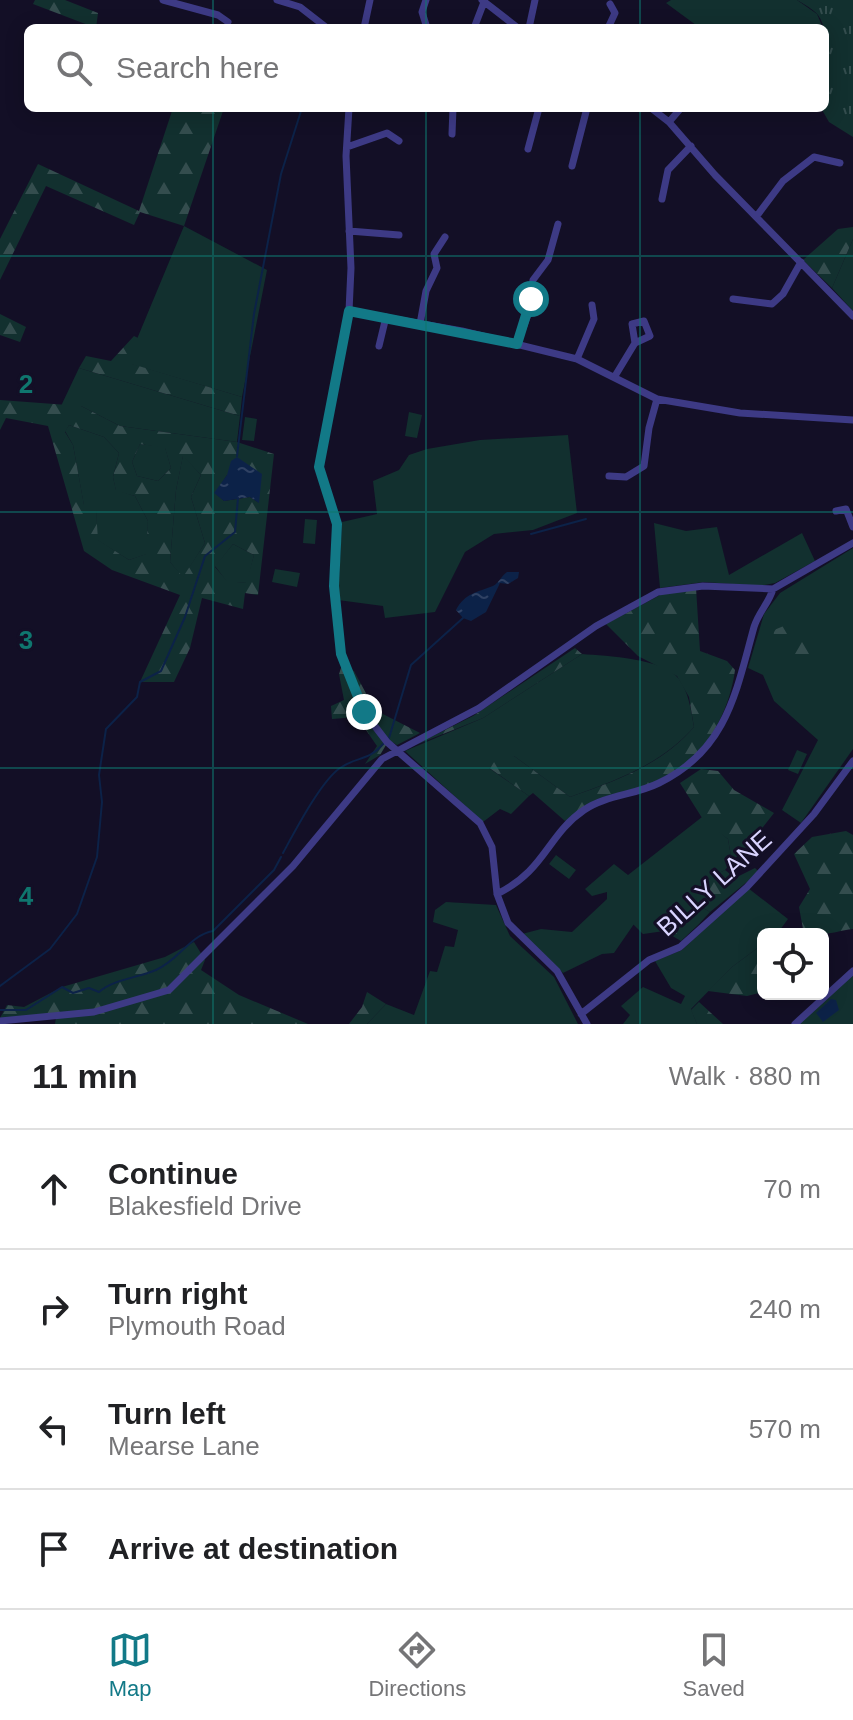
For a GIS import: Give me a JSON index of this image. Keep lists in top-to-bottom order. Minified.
{"streets":{"street":["BILLY LANE"]},"page":{"search":"Search here","heading":["11 min","Walk · 880 m"],"list":[["Continue","Blakesfield Drive","70 m"],["Turn right","Plymouth Road","240 m"],["Turn left","Mearse Lane","570 m"],"Arrive at destination"],"nav":["Map","Directions","Saved"]},"grid":{"rows":["2","3","4"]}}
